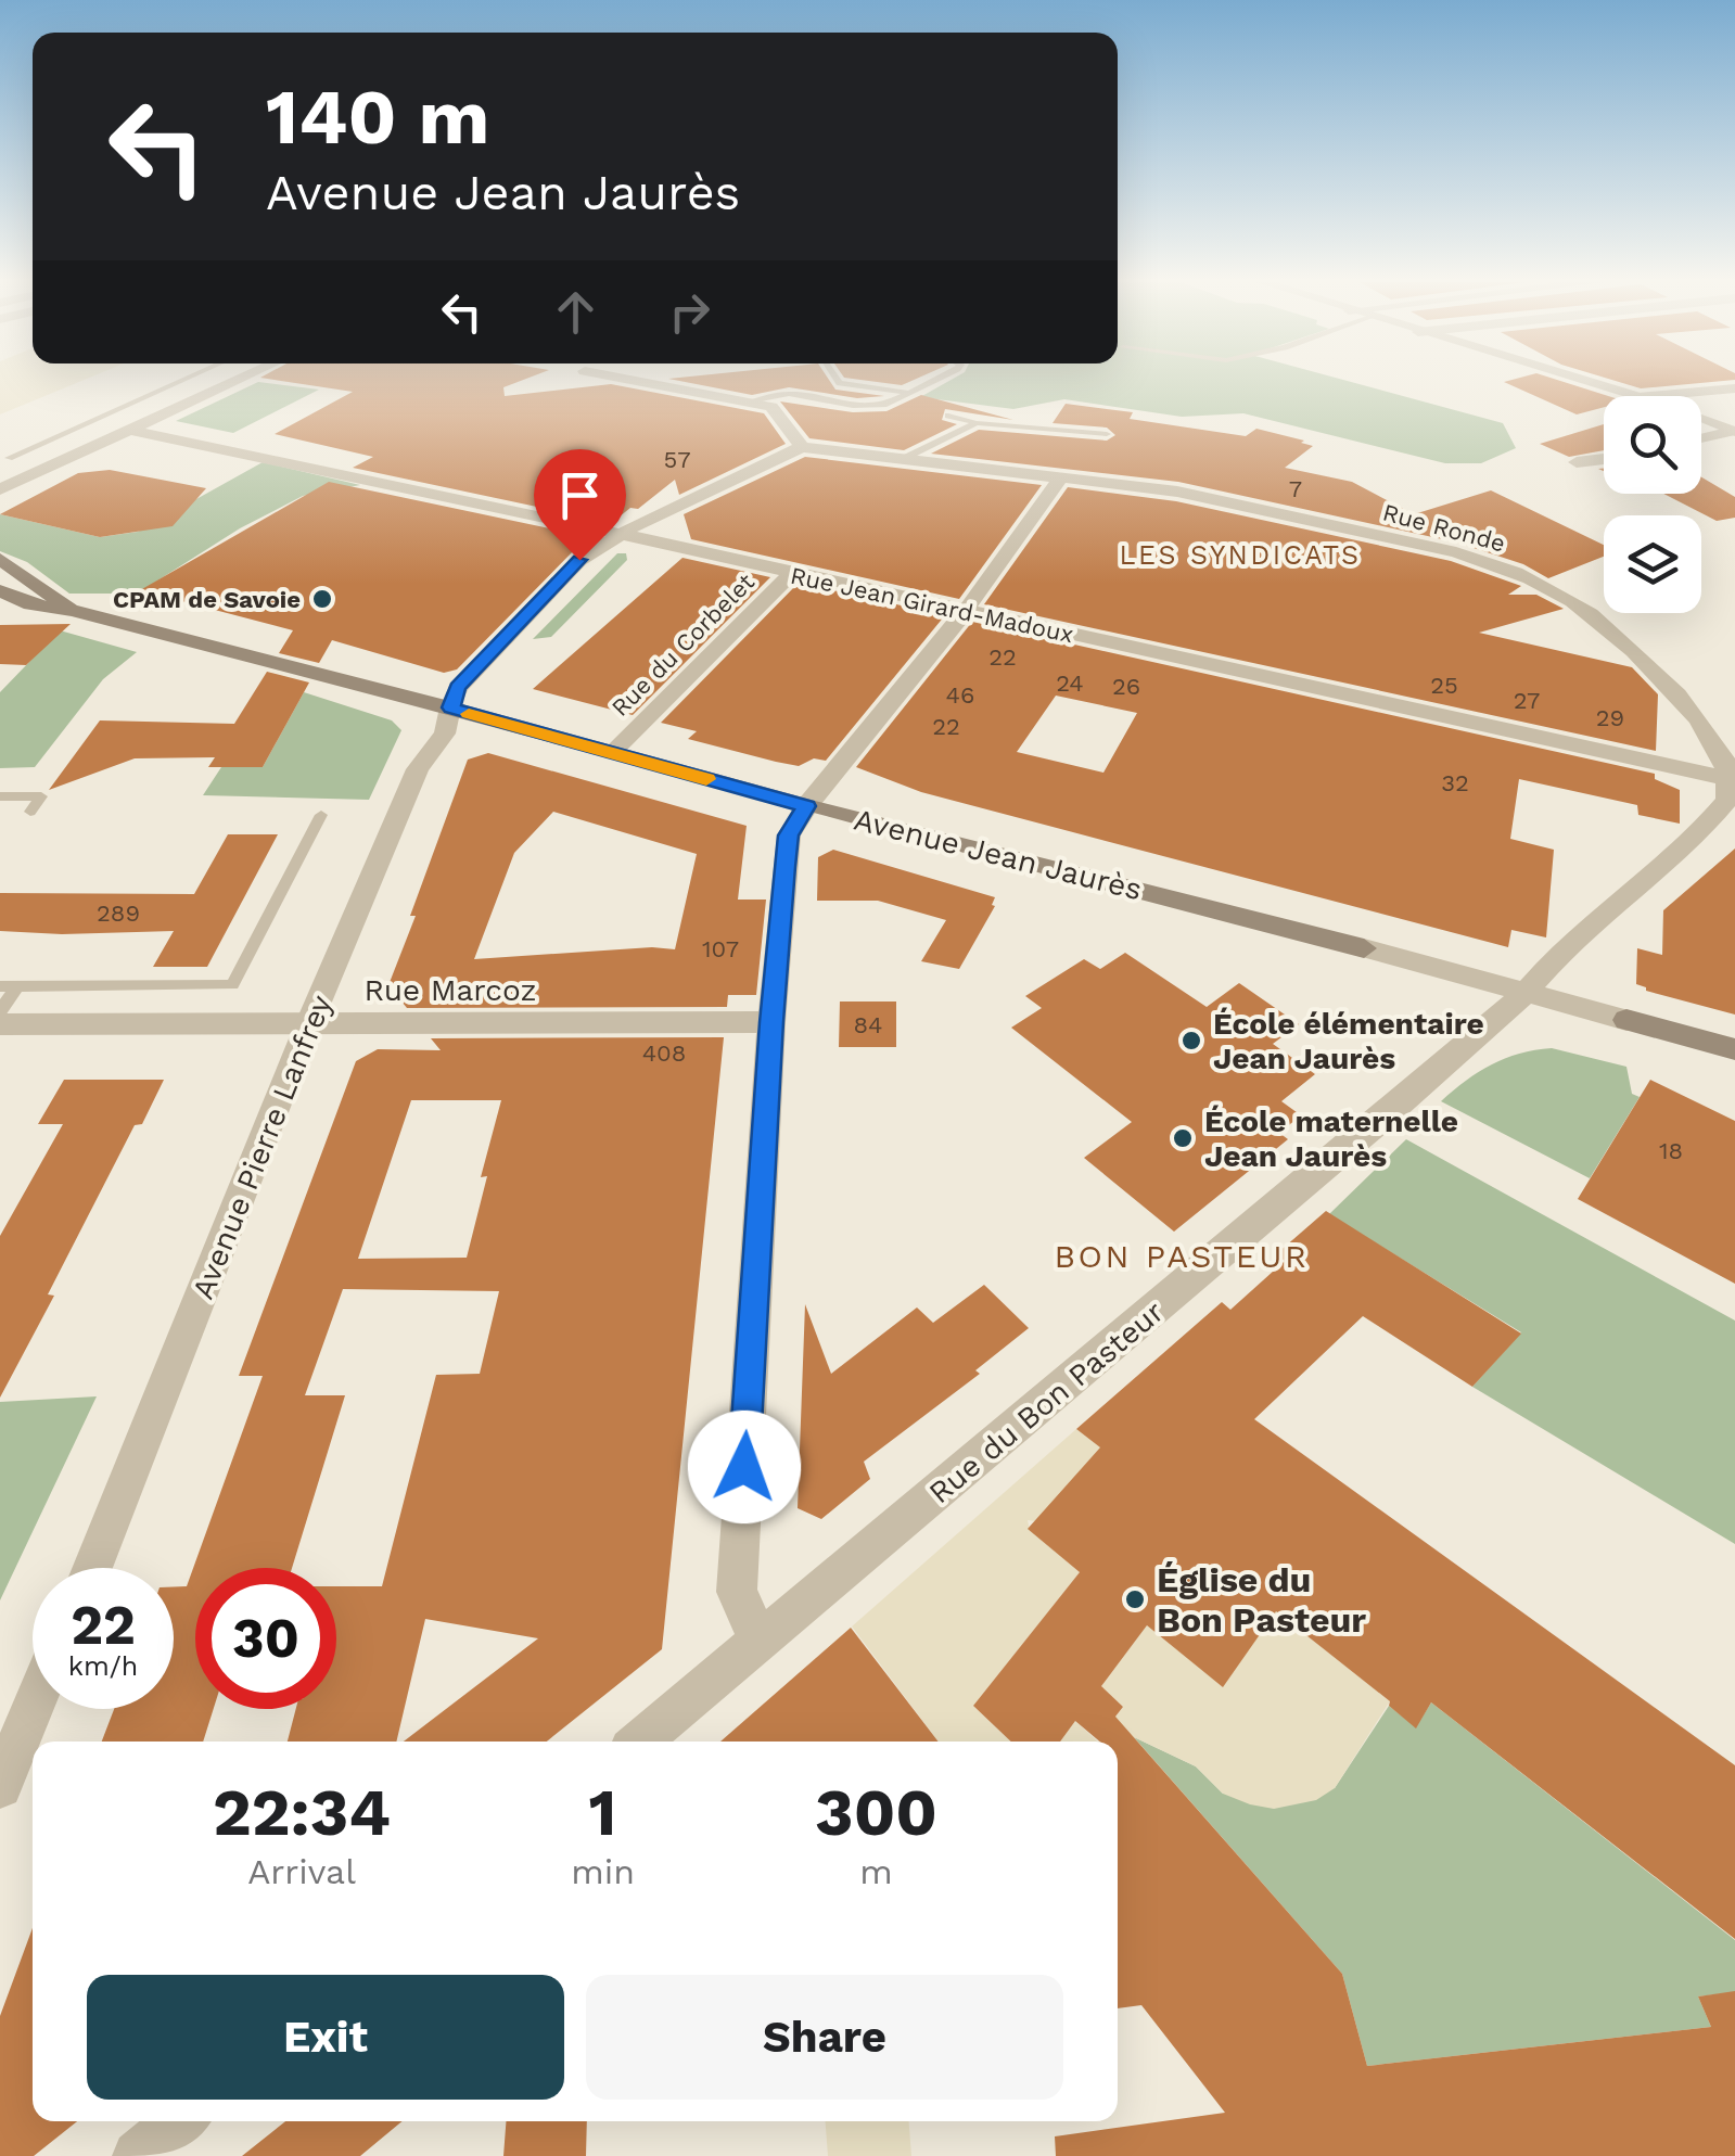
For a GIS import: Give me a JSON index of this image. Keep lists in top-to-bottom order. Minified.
{"streets":{"main road":["Avenue Jean Jaurès"],"street":["Rue Ronde","Rue Jean Girard-Madoux","Rue du Corbelet","Rue Marcoz","Avenue Pierre Lanfrey","Rue du Bon Pasteur"]},"crossings":[["Rue Ronde","Rue Jean Girard-Madoux"],["Rue Ronde","Avenue Pierre Lanfrey"],["Rue Ronde","Rue du Bon Pasteur"],["Rue Jean Girard-Madoux","Rue du Corbelet"],["Rue Jean Girard-Madoux","Avenue Pierre Lanfrey"],["Rue Jean Girard-Madoux","Rue du Bon Pasteur"],["Rue du Corbelet","Avenue Jean Jaurès"],["Avenue Jean Jaurès","Avenue Pierre Lanfrey"],["Avenue Jean Jaurès","Rue du Bon Pasteur"],["Rue Marcoz","Avenue Pierre Lanfrey"]],"districts":["LES SYNDICATS","BON PASTEUR"],"places":["CPAM de Savoie","École élémentaire Jean Jaurès","École maternelle Jean Jaurès","Église du Bon Pasteur"],"house_numbers":["57","7","22","24","25","26","46","27","29","22","32","289","107","84","408","18"],"page":{"turn":["140 m","Avenue Jean Jaurès"],"speed":"22 km/h","limit":"30","eta":["22:34","Arrival","1","min","300","m"],"buttons":["Exit","Share"]}}
